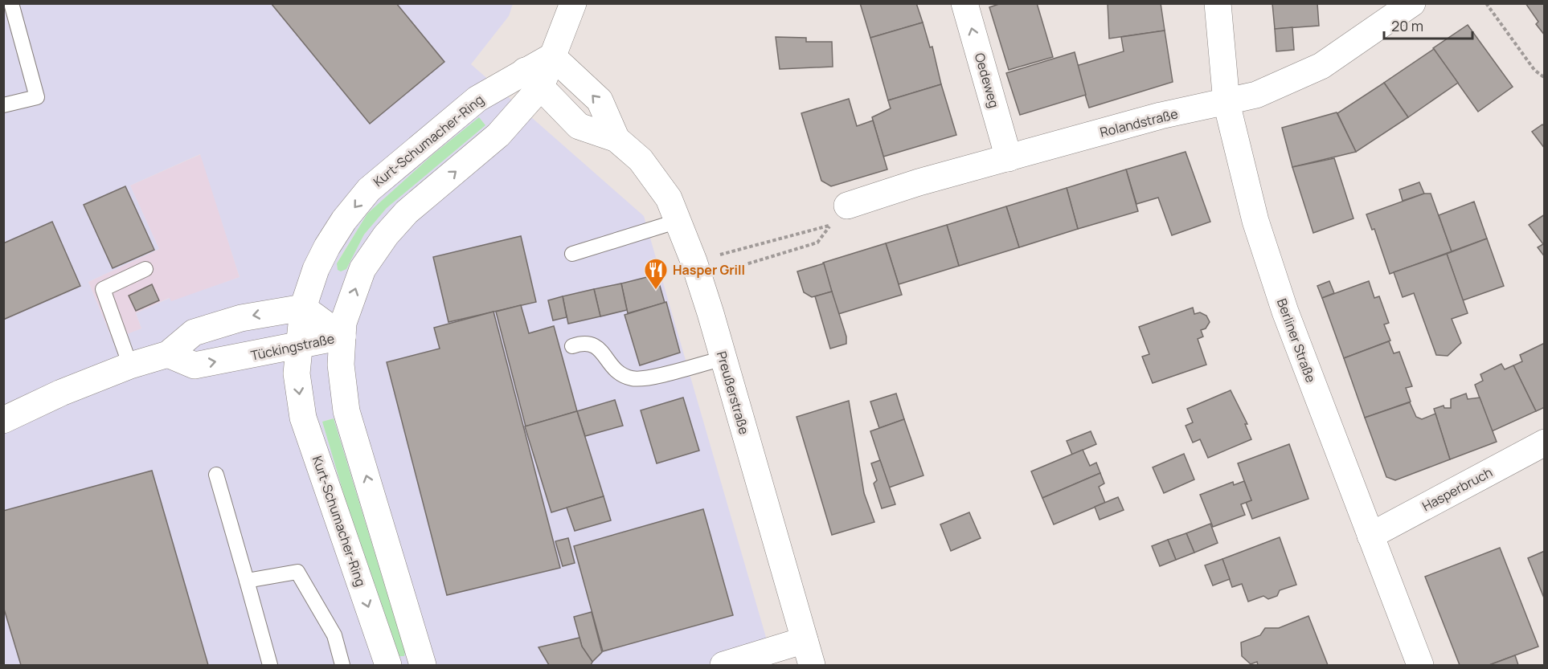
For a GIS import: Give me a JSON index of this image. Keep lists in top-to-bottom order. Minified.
{"streets":{"street":["Oedeweg","Rolandstraße","Kurt-Schumacher-Ring","Berliner Straße","Tückingstraße","Preußerstraße","Hasperbruch"]},"crossings":[["Oedeweg","Rolandstraße"],["Rolandstraße","Berliner Straße"],["Kurt-Schumacher-Ring","Tückingstraße"],["Kurt-Schumacher-Ring","Preußerstraße"],["Berliner Straße","Hasperbruch"]],"one_way":["Oedeweg"],"places":{"restaurant":["Hasper Grill"]},"scale_bar":"20 m"}
